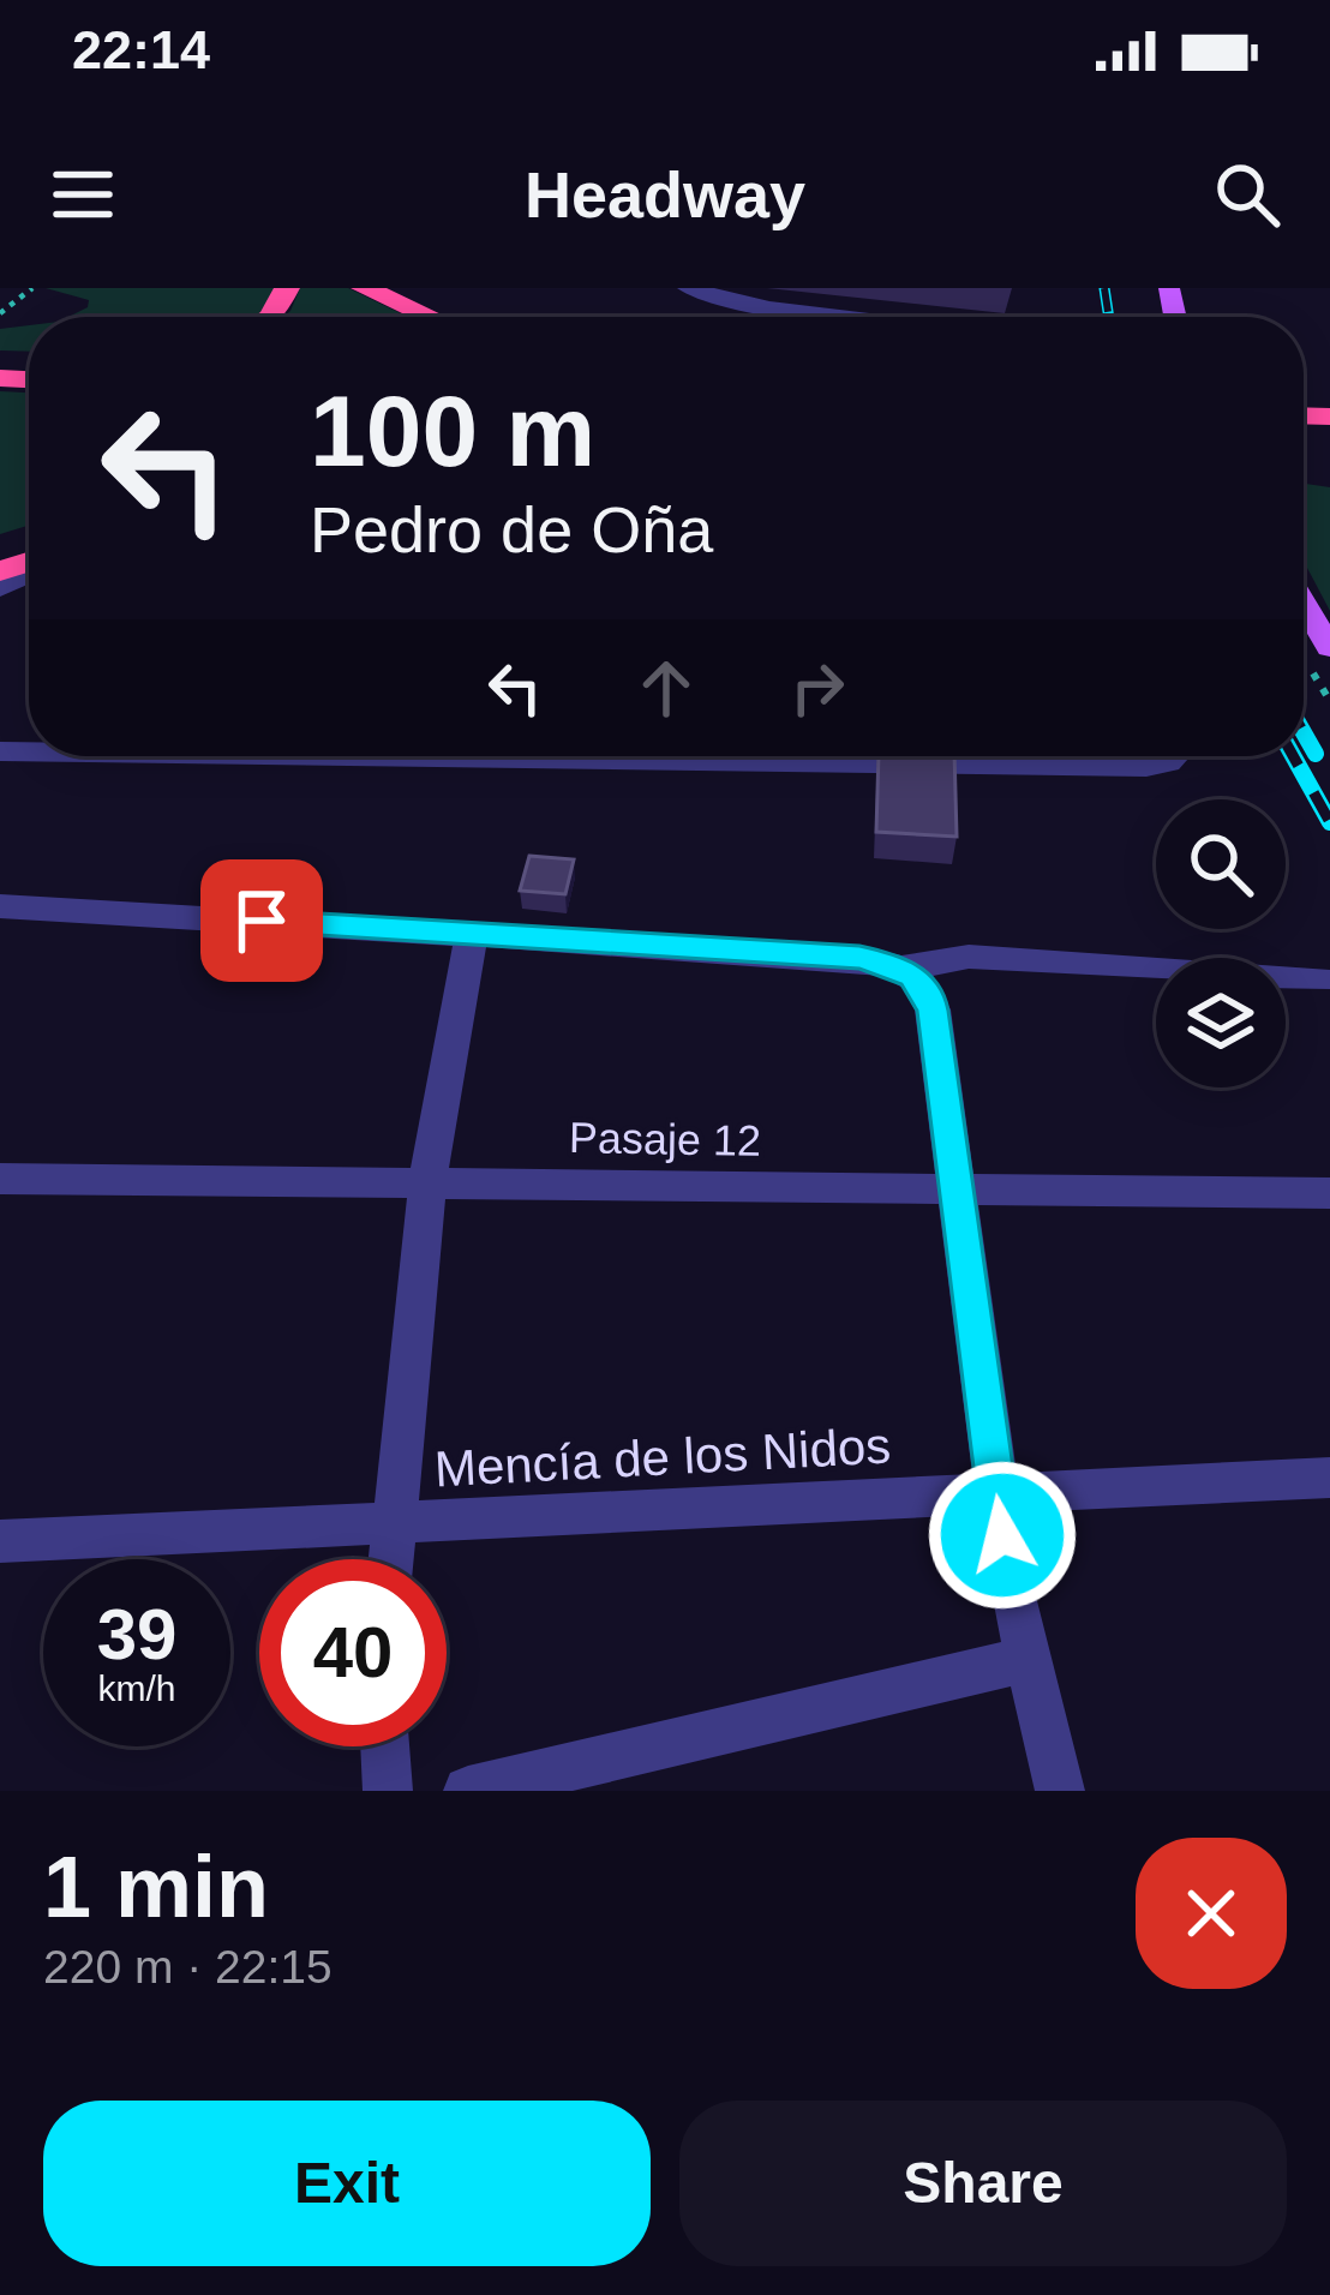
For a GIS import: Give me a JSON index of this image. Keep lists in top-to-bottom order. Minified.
{"streets":{"street":["Pasaje 12","Mencía de los Nidos"]},"page":{"status":"22:14","header":"Headway","turn":["100 m","Pedro de Oña"],"speed":"39 km/h","limit":"40","heading":["1 min","220 m · 22:15"],"buttons":["Exit","Share"]}}
